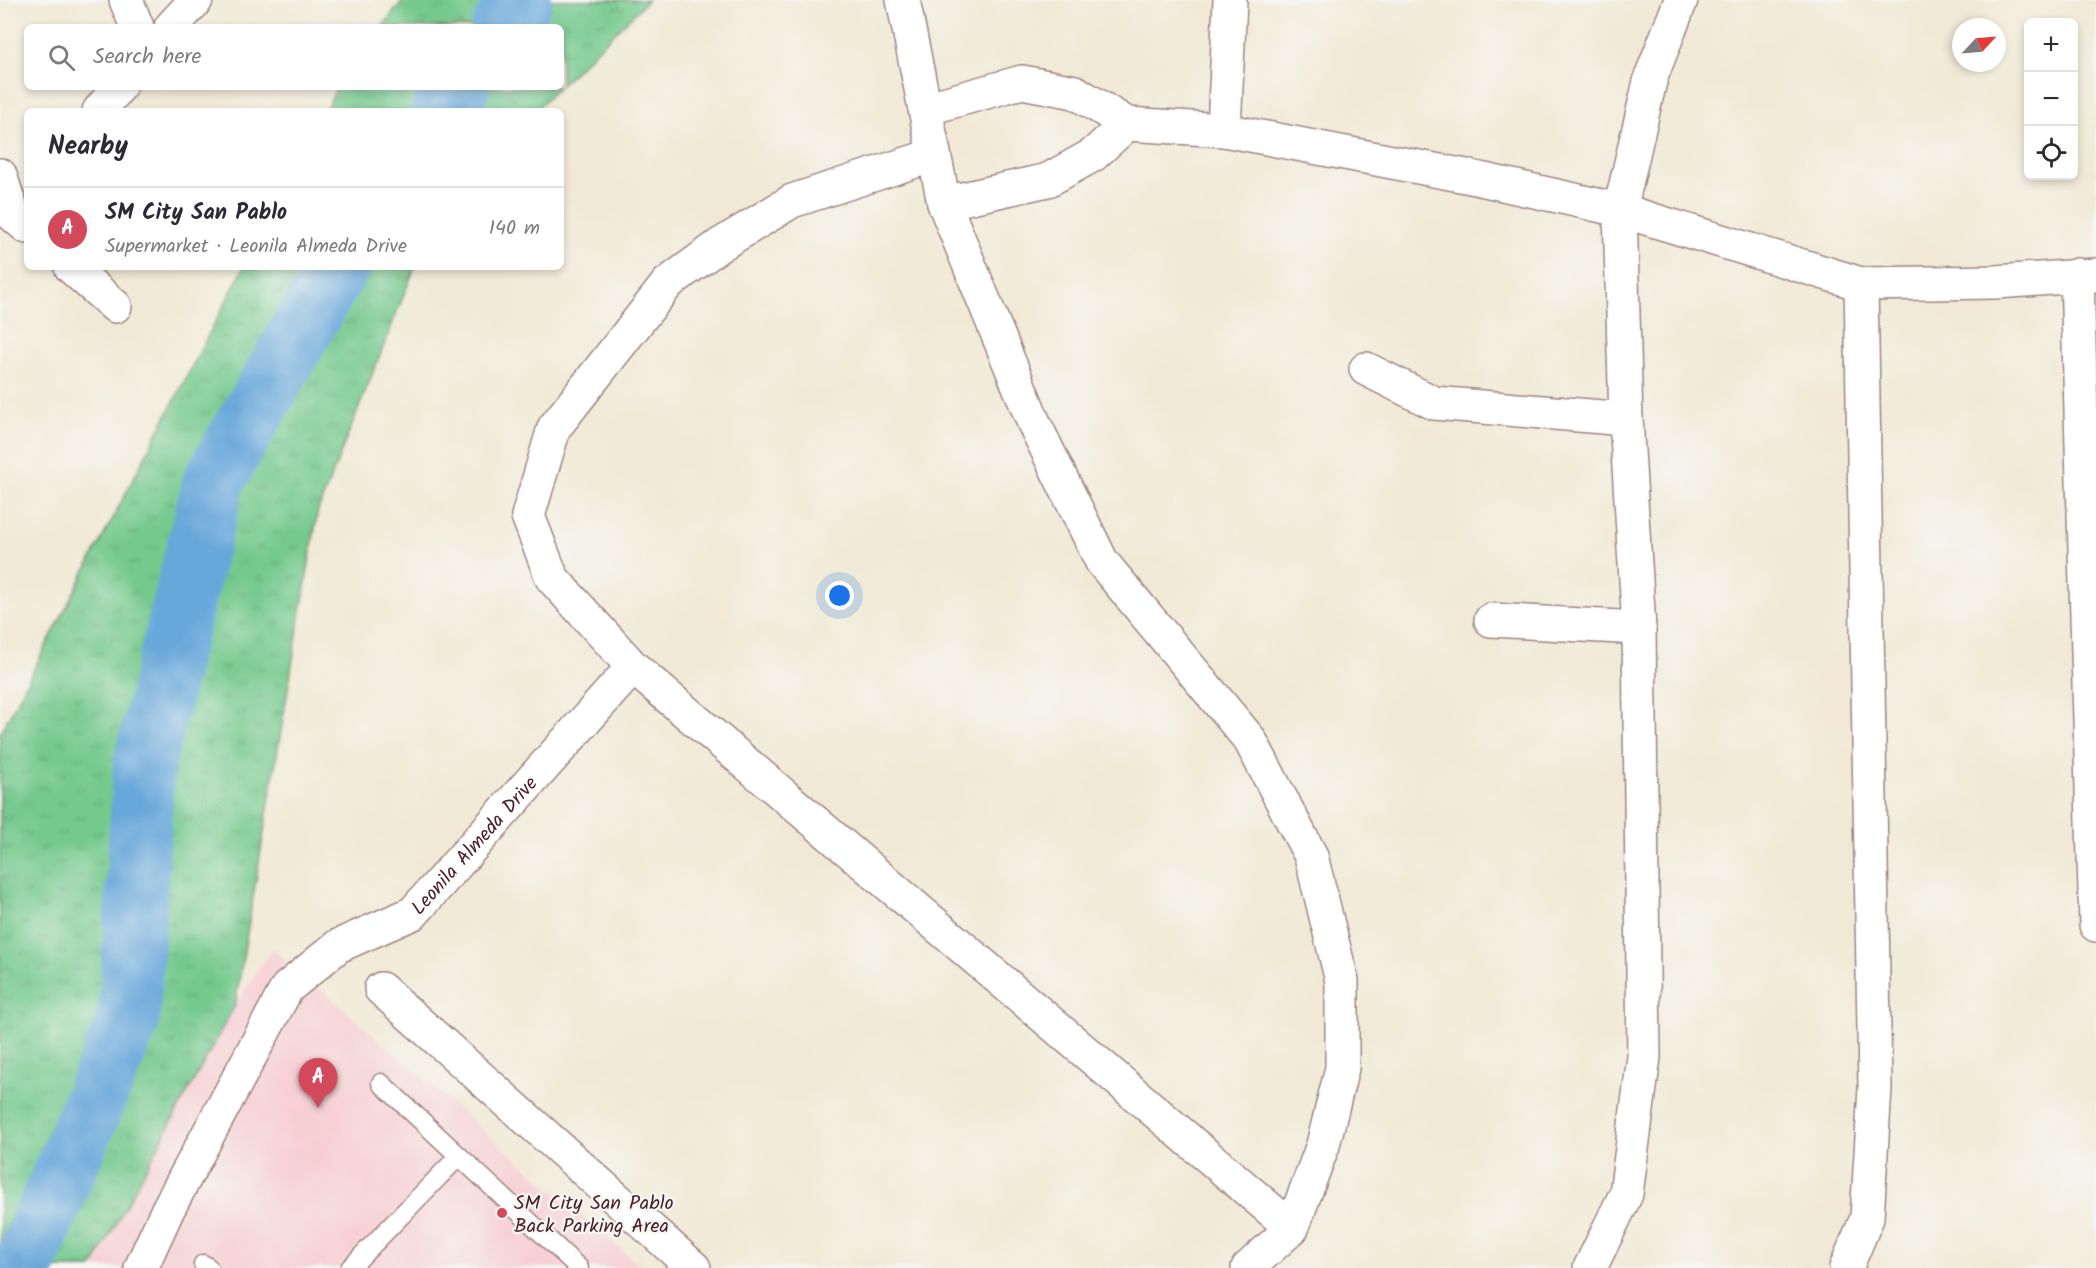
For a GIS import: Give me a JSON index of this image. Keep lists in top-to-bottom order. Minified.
{"streets":{"street":["Leonila Almeda Drive"]},"places":["SM City San Pablo Back Parking Area"],"north":"top right","page":{"map_buttons":["+","−"],"search":"Search here","heading":"Nearby","list":[{"mark":"A","name":"SM City San Pablo","note":"Supermarket · Leonila Almeda Drive","value":"140 m"}],"pins":"A"}}
